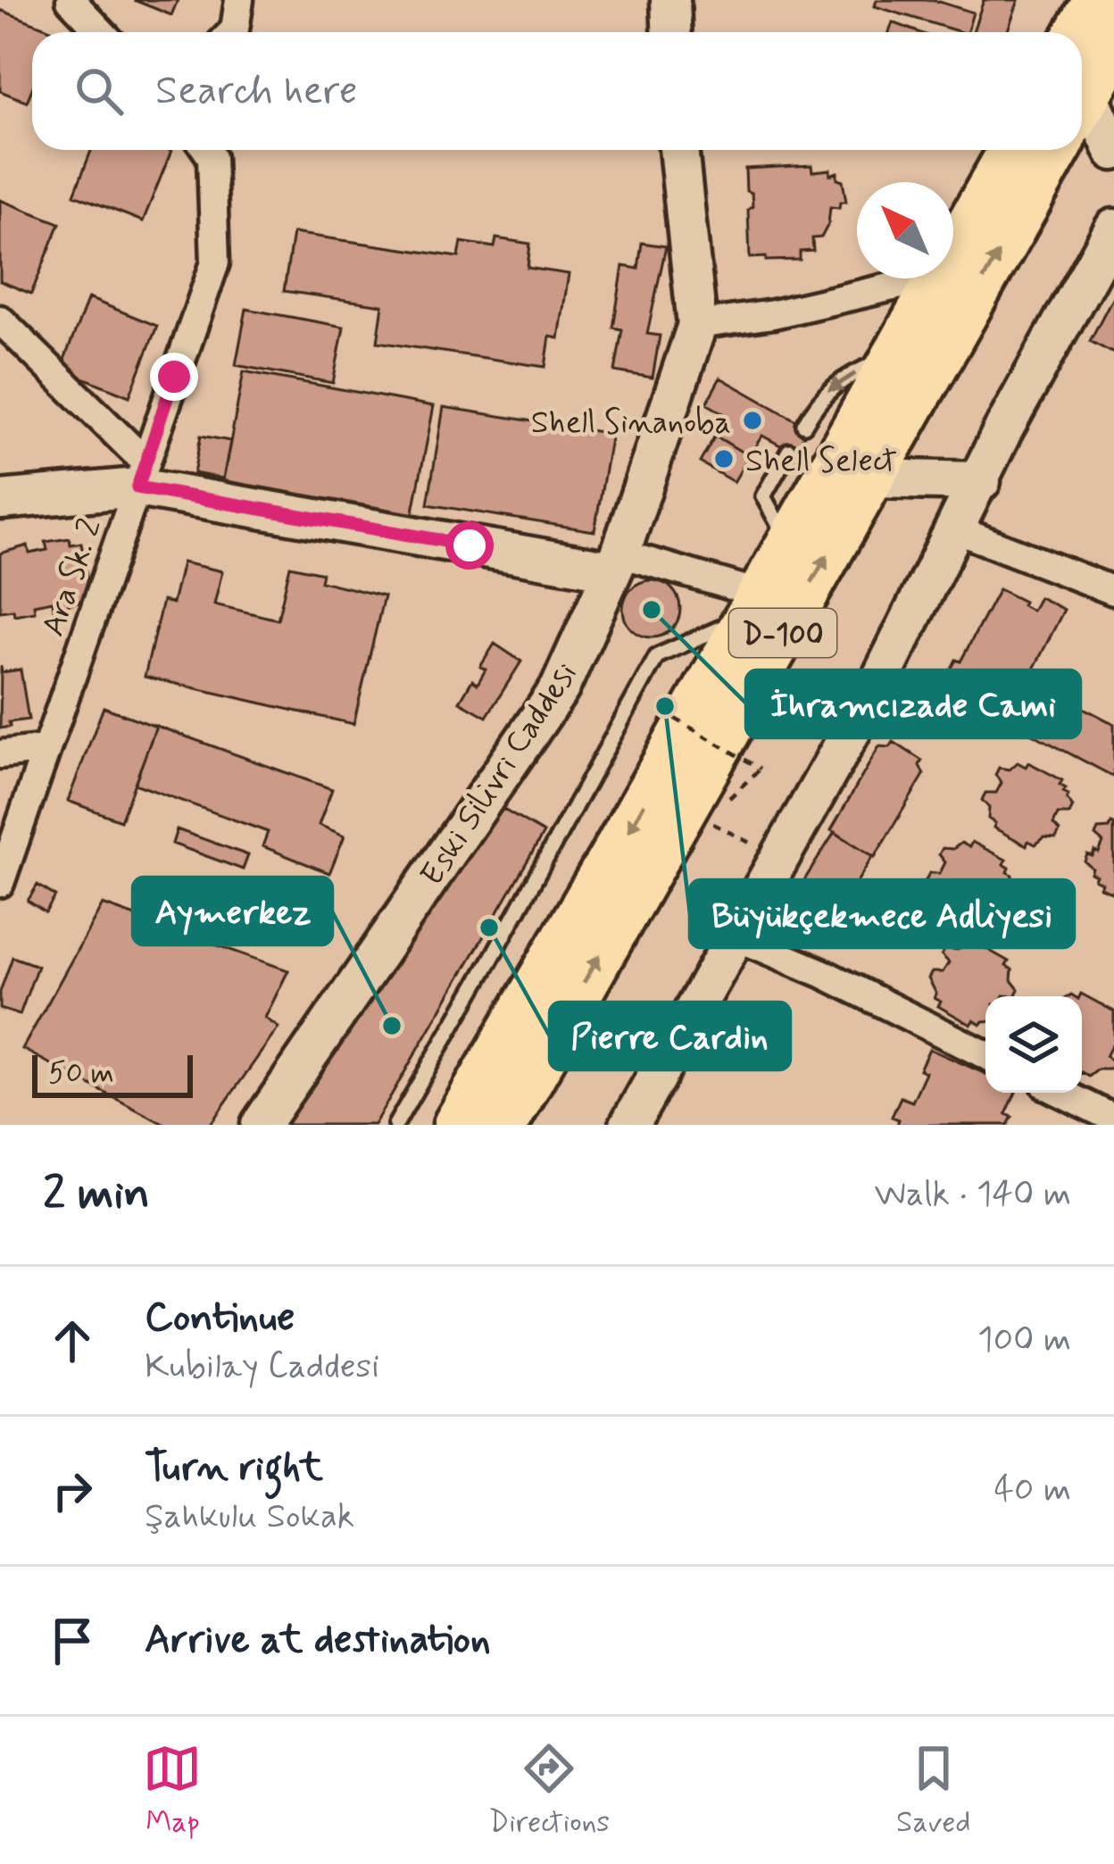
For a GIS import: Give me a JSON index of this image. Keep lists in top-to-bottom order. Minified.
{"streets":{"highway":["D-100"],"main road":["Eski Silivri Caddesi"],"street":["Ara Sk. 2"]},"places":["Shell Sinanoba","Shell Select","İhramcızade Cami","Büyükçekmece Adliyesi","Pierre Cardin","Aymerkez"],"scale_bar":"50 m","north":"top left","page":{"search":"Search here","scale":"50 m","heading":["2 min","Walk · 140 m"],"list":[["Continue","Kubilay Caddesi","100 m"],["Turn right","Şahkulu Sokak","40 m"],"Arrive at destination"],"nav":["Map","Directions","Saved"]}}
